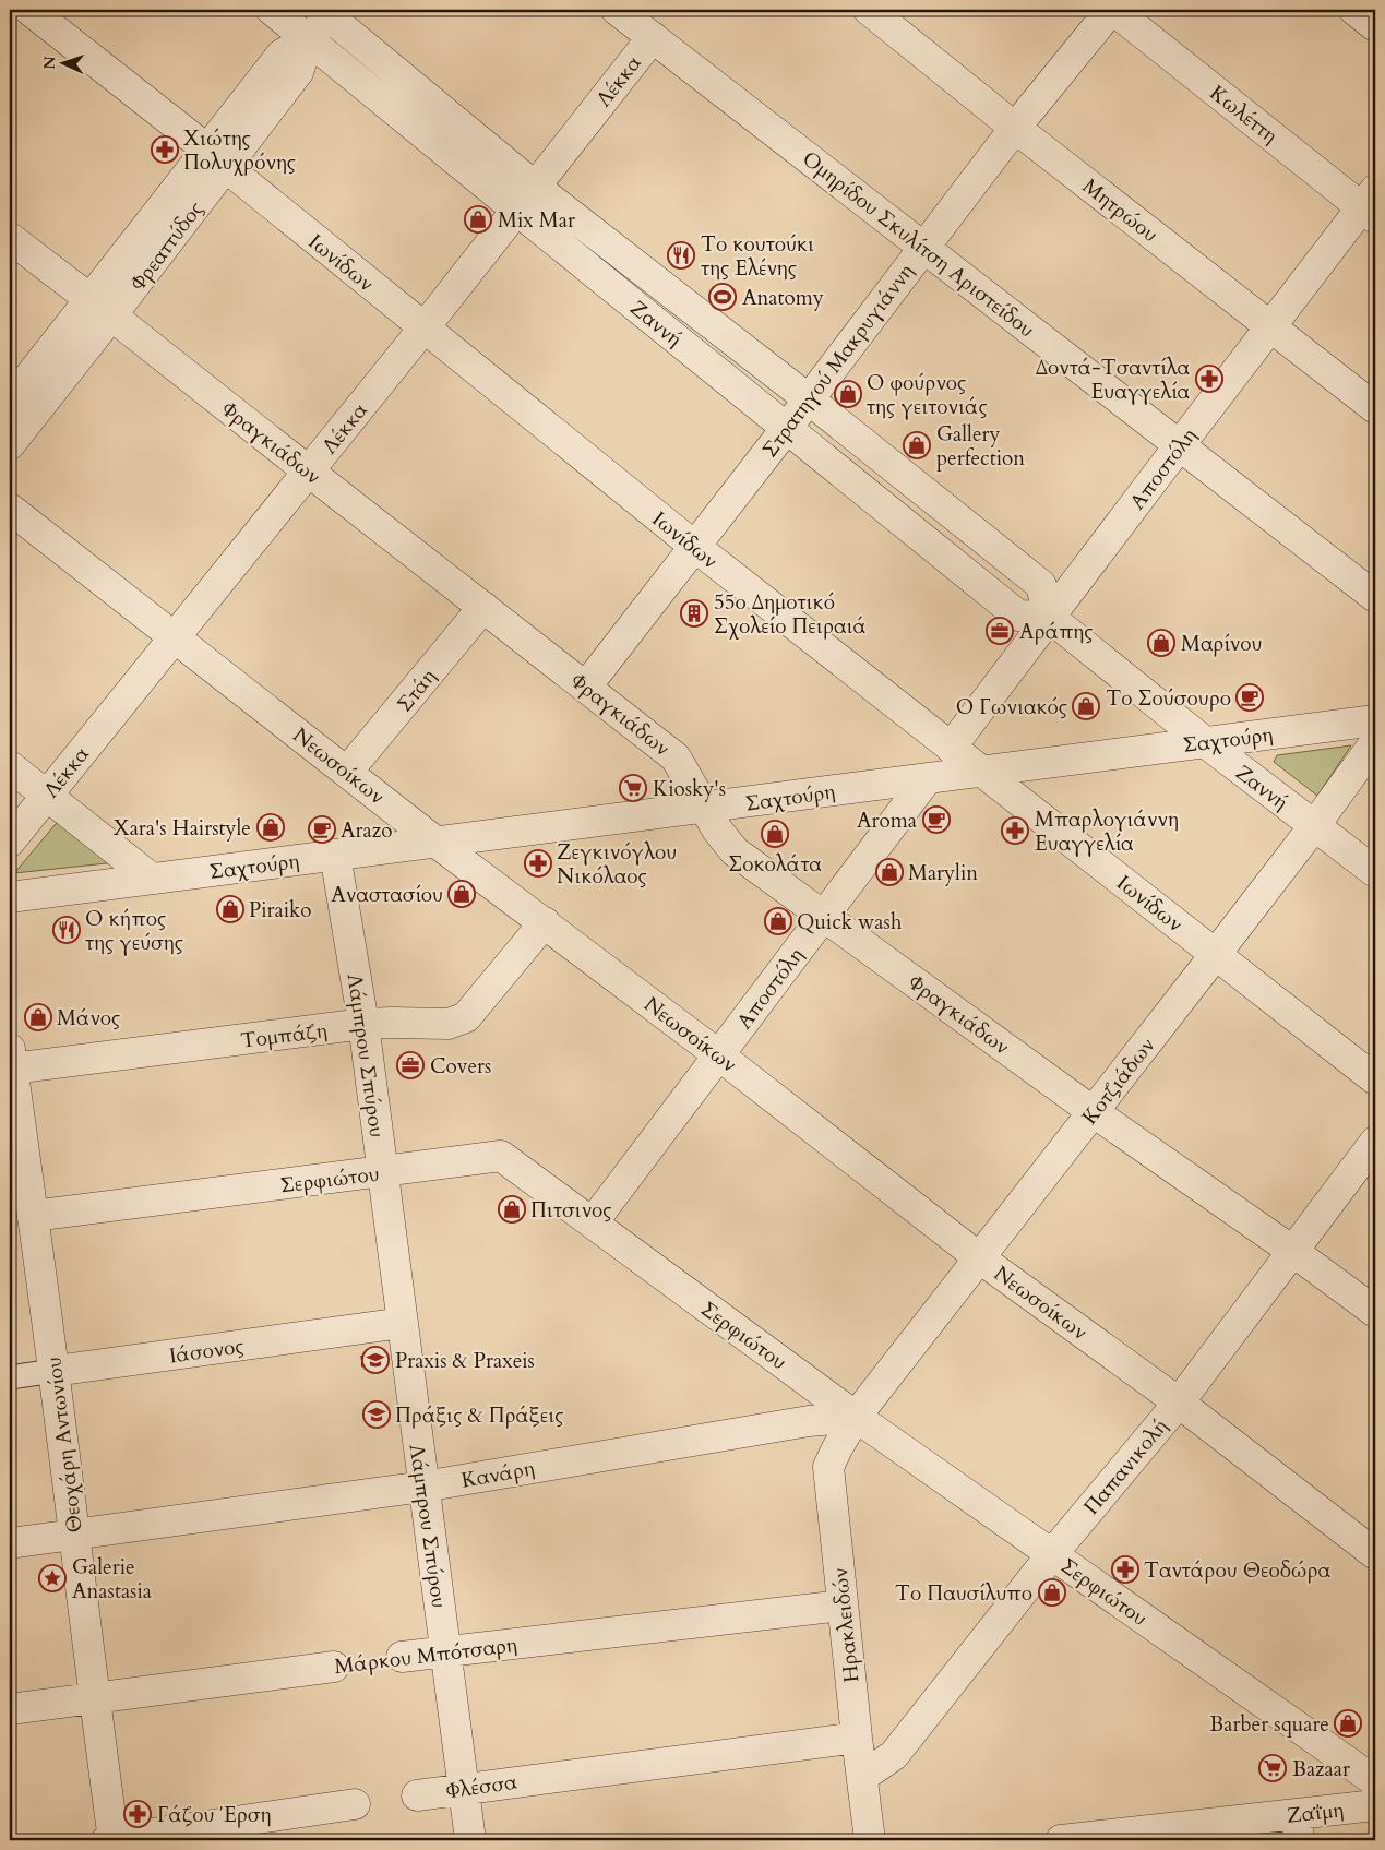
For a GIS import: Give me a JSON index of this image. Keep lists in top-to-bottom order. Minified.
{"streets":{"street":["Λέκκα","Κωλέττη","Μητρώου","Ομηρίδου Σκυλίτση Αριστείδου","Φρεαττύδος","Ιωνίδων","Ζαννή","Στρατηγού Μακρυγιάννη","Φραγκιάδων","Αποστόλη","Στάη","Σαχτούρη","Νεωσοίκων","Τομπάζη","Λάμπρου Σπύρου","Κοτζιάδων","Σερφιώτου","Ιάσονος","Θεοχάρη Αντωνίου","Παπανικολή","Κανάρη","Ηρακλειδών","Μάρκου Μπότσαρη","Φλέσσα","Ζαΐμη"]},"crossings":[["Λέκκα","Ομηρίδου Σκυλίτση Αριστείδου"],["Λέκκα","Ιωνίδων"],["Λέκκα","Ζαννή"],["Λέκκα","Φραγκιάδων"],["Λέκκα","Νεωσοίκων"],["Κωλέττη","Στρατηγού Μακρυγιάννη"],["Κωλέττη","Αποστόλη"],["Μητρώου","Στρατηγού Μακρυγιάννη"],["Μητρώου","Αποστόλη"],["Ομηρίδου Σκυλίτση Αριστείδου","Στρατηγού Μακρυγιάννη"],["Ομηρίδου Σκυλίτση Αριστείδου","Αποστόλη"],["Φρεαττύδος","Ιωνίδων"],["Φρεαττύδος","Ζαννή"],["Φρεαττύδος","Φραγκιάδων"],["Ιωνίδων","Στρατηγού Μακρυγιάννη"],["Ιωνίδων","Αποστόλη"],["Ιωνίδων","Σαχτούρη"],["Ιωνίδων","Κοτζιάδων"],["Ζαννή","Στρατηγού Μακρυγιάννη"],["Ζαννή","Αποστόλη"],["Ζαννή","Σαχτούρη"],["Ζαννή","Κοτζιάδων"],["Στρατηγού Μακρυγιάννη","Φραγκιάδων"],["Φραγκιάδων","Αποστόλη"],["Φραγκιάδων","Στάη"],["Φραγκιάδων","Σαχτούρη"],["Φραγκιάδων","Κοτζιάδων"],["Φραγκιάδων","Παπανικολή"],["Αποστόλη","Σαχτούρη"],["Αποστόλη","Νεωσοίκων"],["Αποστόλη","Σερφιώτου"],["Στάη","Νεωσοίκων"],["Σαχτούρη","Νεωσοίκων"],["Σαχτούρη","Λάμπρου Σπύρου"],["Νεωσοίκων","Τομπάζη"],["Νεωσοίκων","Κοτζιάδων"],["Νεωσοίκων","Παπανικολή"],["Τομπάζη","Λάμπρου Σπύρου"],["Τομπάζη","Θεοχάρη Αντωνίου"],["Λάμπρου Σπύρου","Σερφιώτου"],["Λάμπρου Σπύρου","Ιάσονος"],["Λάμπρου Σπύρου","Κανάρη"],["Λάμπρου Σπύρου","Μάρκου Μπότσαρη"],["Λάμπρου Σπύρου","Φλέσσα"],["Κοτζιάδων","Σερφιώτου"],["Κοτζιάδων","Κανάρη"],["Κοτζιάδων","Ηρακλειδών"],["Σερφιώτου","Θεοχάρη Αντωνίου"],["Σερφιώτου","Παπανικολή"],["Σερφιώτου","Κανάρη"],["Σερφιώτου","Ηρακλειδών"],["Ιάσονος","Θεοχάρη Αντωνίου"],["Θεοχάρη Αντωνίου","Κανάρη"],["Θεοχάρη Αντωνίου","Μάρκου Μπότσαρη"],["Παπανικολή","Ηρακλειδών"],["Κανάρη","Ηρακλειδών"],["Ηρακλειδών","Μάρκου Μπότσαρη"],["Ηρακλειδών","Φλέσσα"]],"places":{"pharmacy":["Χιώτης Πολυχρόνης","Δοντά-Τσαντίλα Ευαγγελία","Μπαρλογιάννη Ευαγγελία","Ζεγκινόγλου Νικόλαος","Ταντάρου Θεοδώρα","Γάζου Έρση"],"shop":["Mix Mar","Ο φούρνος της γειτονιάς","Gallery perfection","Μαρίνου","Ο Γωνιακός","Xara's Hairstyle","Σοκολάτα","Marylin","Αναστασίου","Piraiko","Quick wash","Μάνος","Πιτσινος","Το Παυσίλυπο","Barber square"],"restaurant":["Το κουτούκι της Ελένης","Ο κήπος της γεύσης"],"sports":["Anatomy"],"building":["55ο Δημοτικό Σχολείο Πειραιά"],"office":["Αράπης","Covers"],"cafe":["Το Σούσουρο","Aroma","Arazo"],"supermarket":["Kiosky's","Bazaar"],"school or university":["Praxis & Praxeis","Πράξις & Πράξεις"],"place":["Galerie Anastasia"]},"north":"left"}
